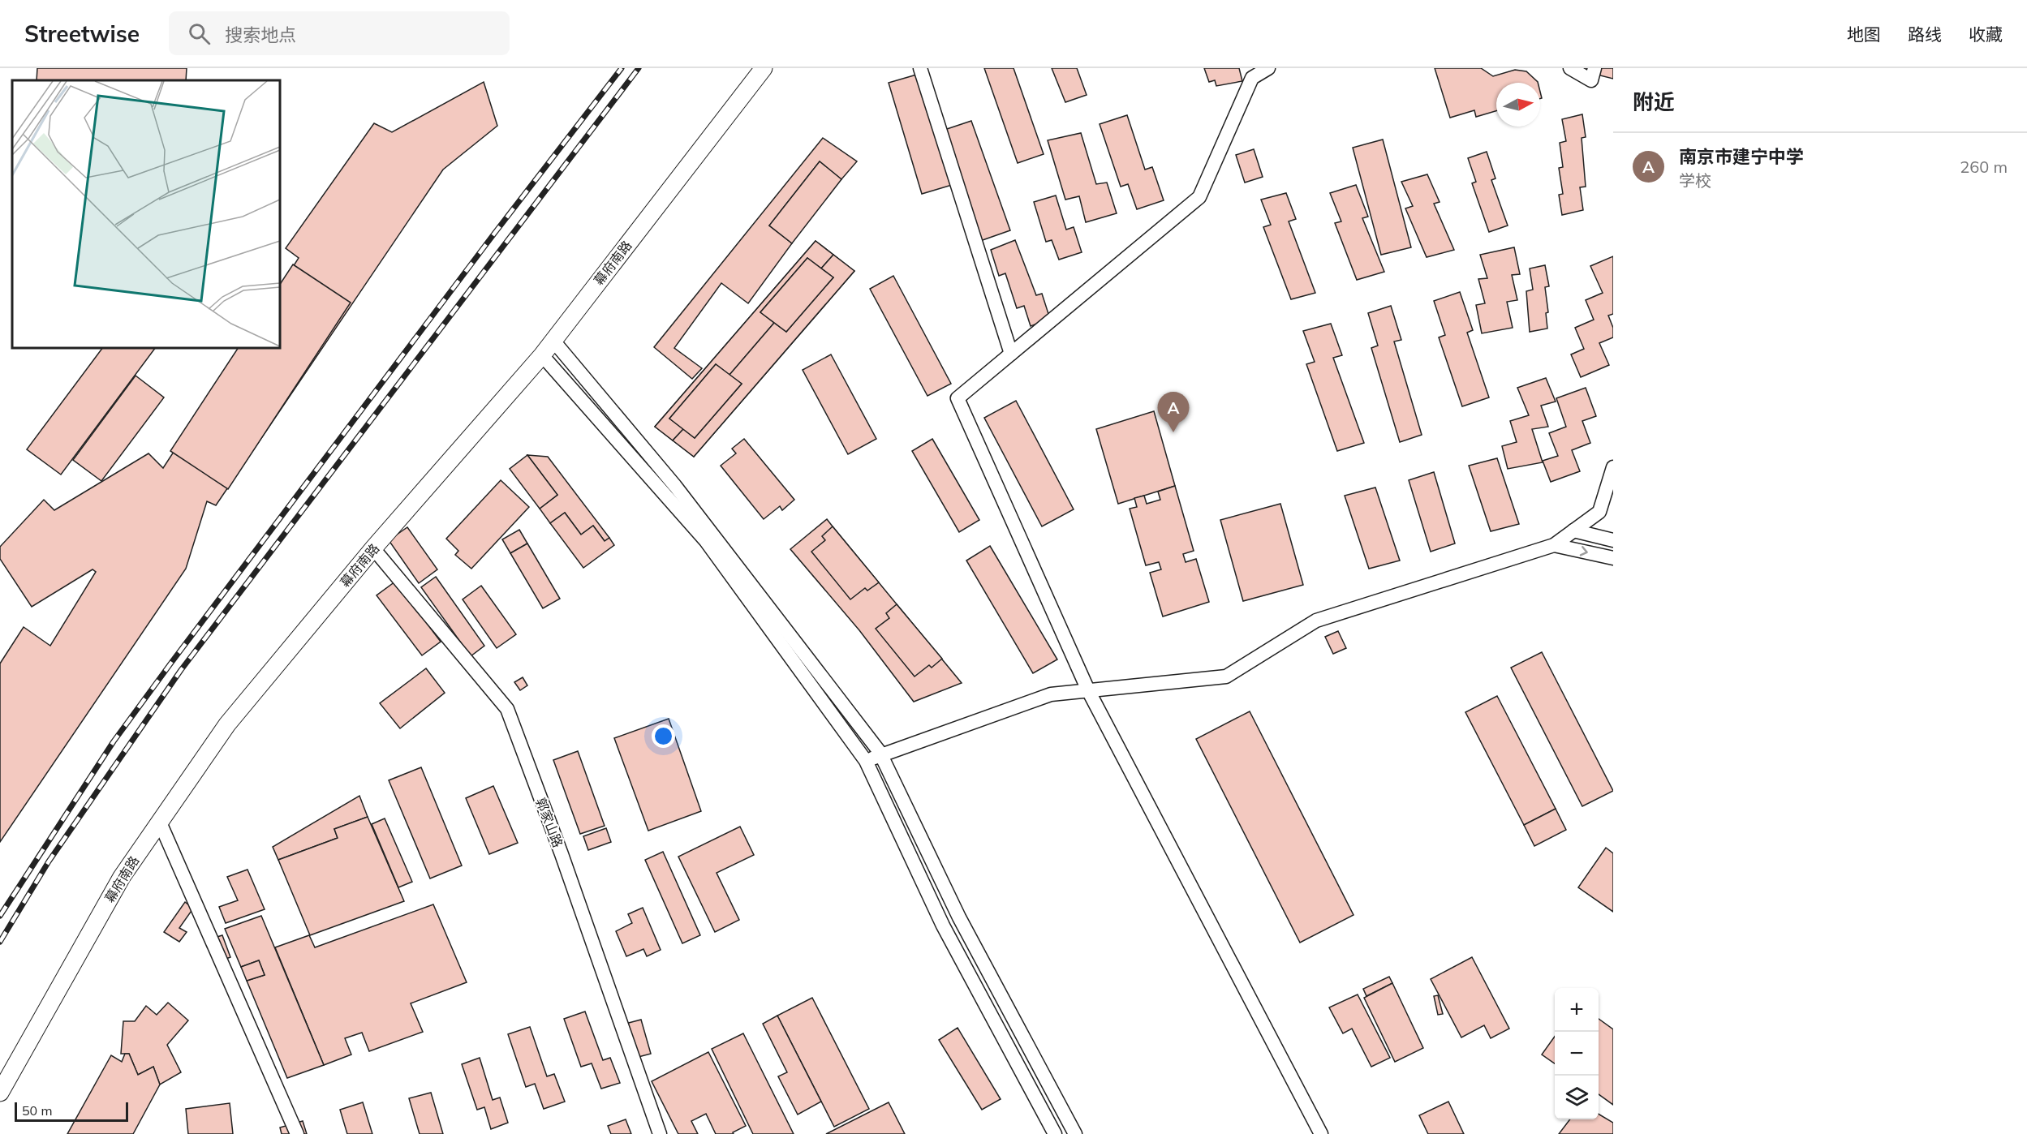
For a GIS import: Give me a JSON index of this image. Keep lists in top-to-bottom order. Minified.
{"streets":{"street":["幕府南路","郭家山路"]},"crossings":[["幕府南路","郭家山路"]],"scale_bar":"50 m","north":"right","page":{"header":"Streetwise","search":"搜索地点","nav":["地图","路线","收藏"],"heading":"附近","list":[{"mark":"A","name":"南京市建宁中学","note":"学校","value":"260 m"}],"pins":"A","map_buttons":["+","−"],"scale":"50 m"}}
